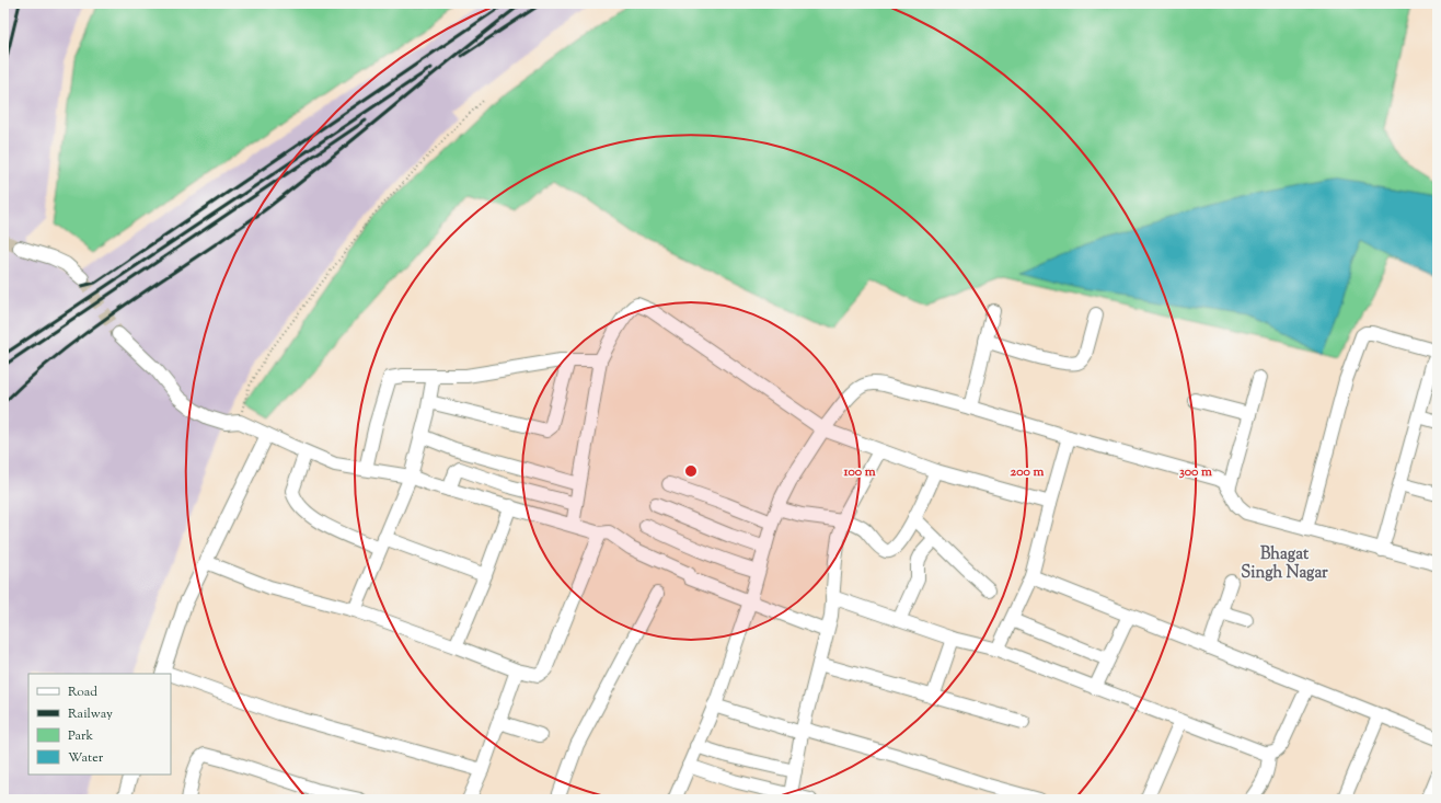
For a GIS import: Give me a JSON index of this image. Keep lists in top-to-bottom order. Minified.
{"districts":["Bhagat Singh Nagar"],"legend":["Road","Railway","Park","Water"],"rings":["100 m","200 m","300 m"]}
